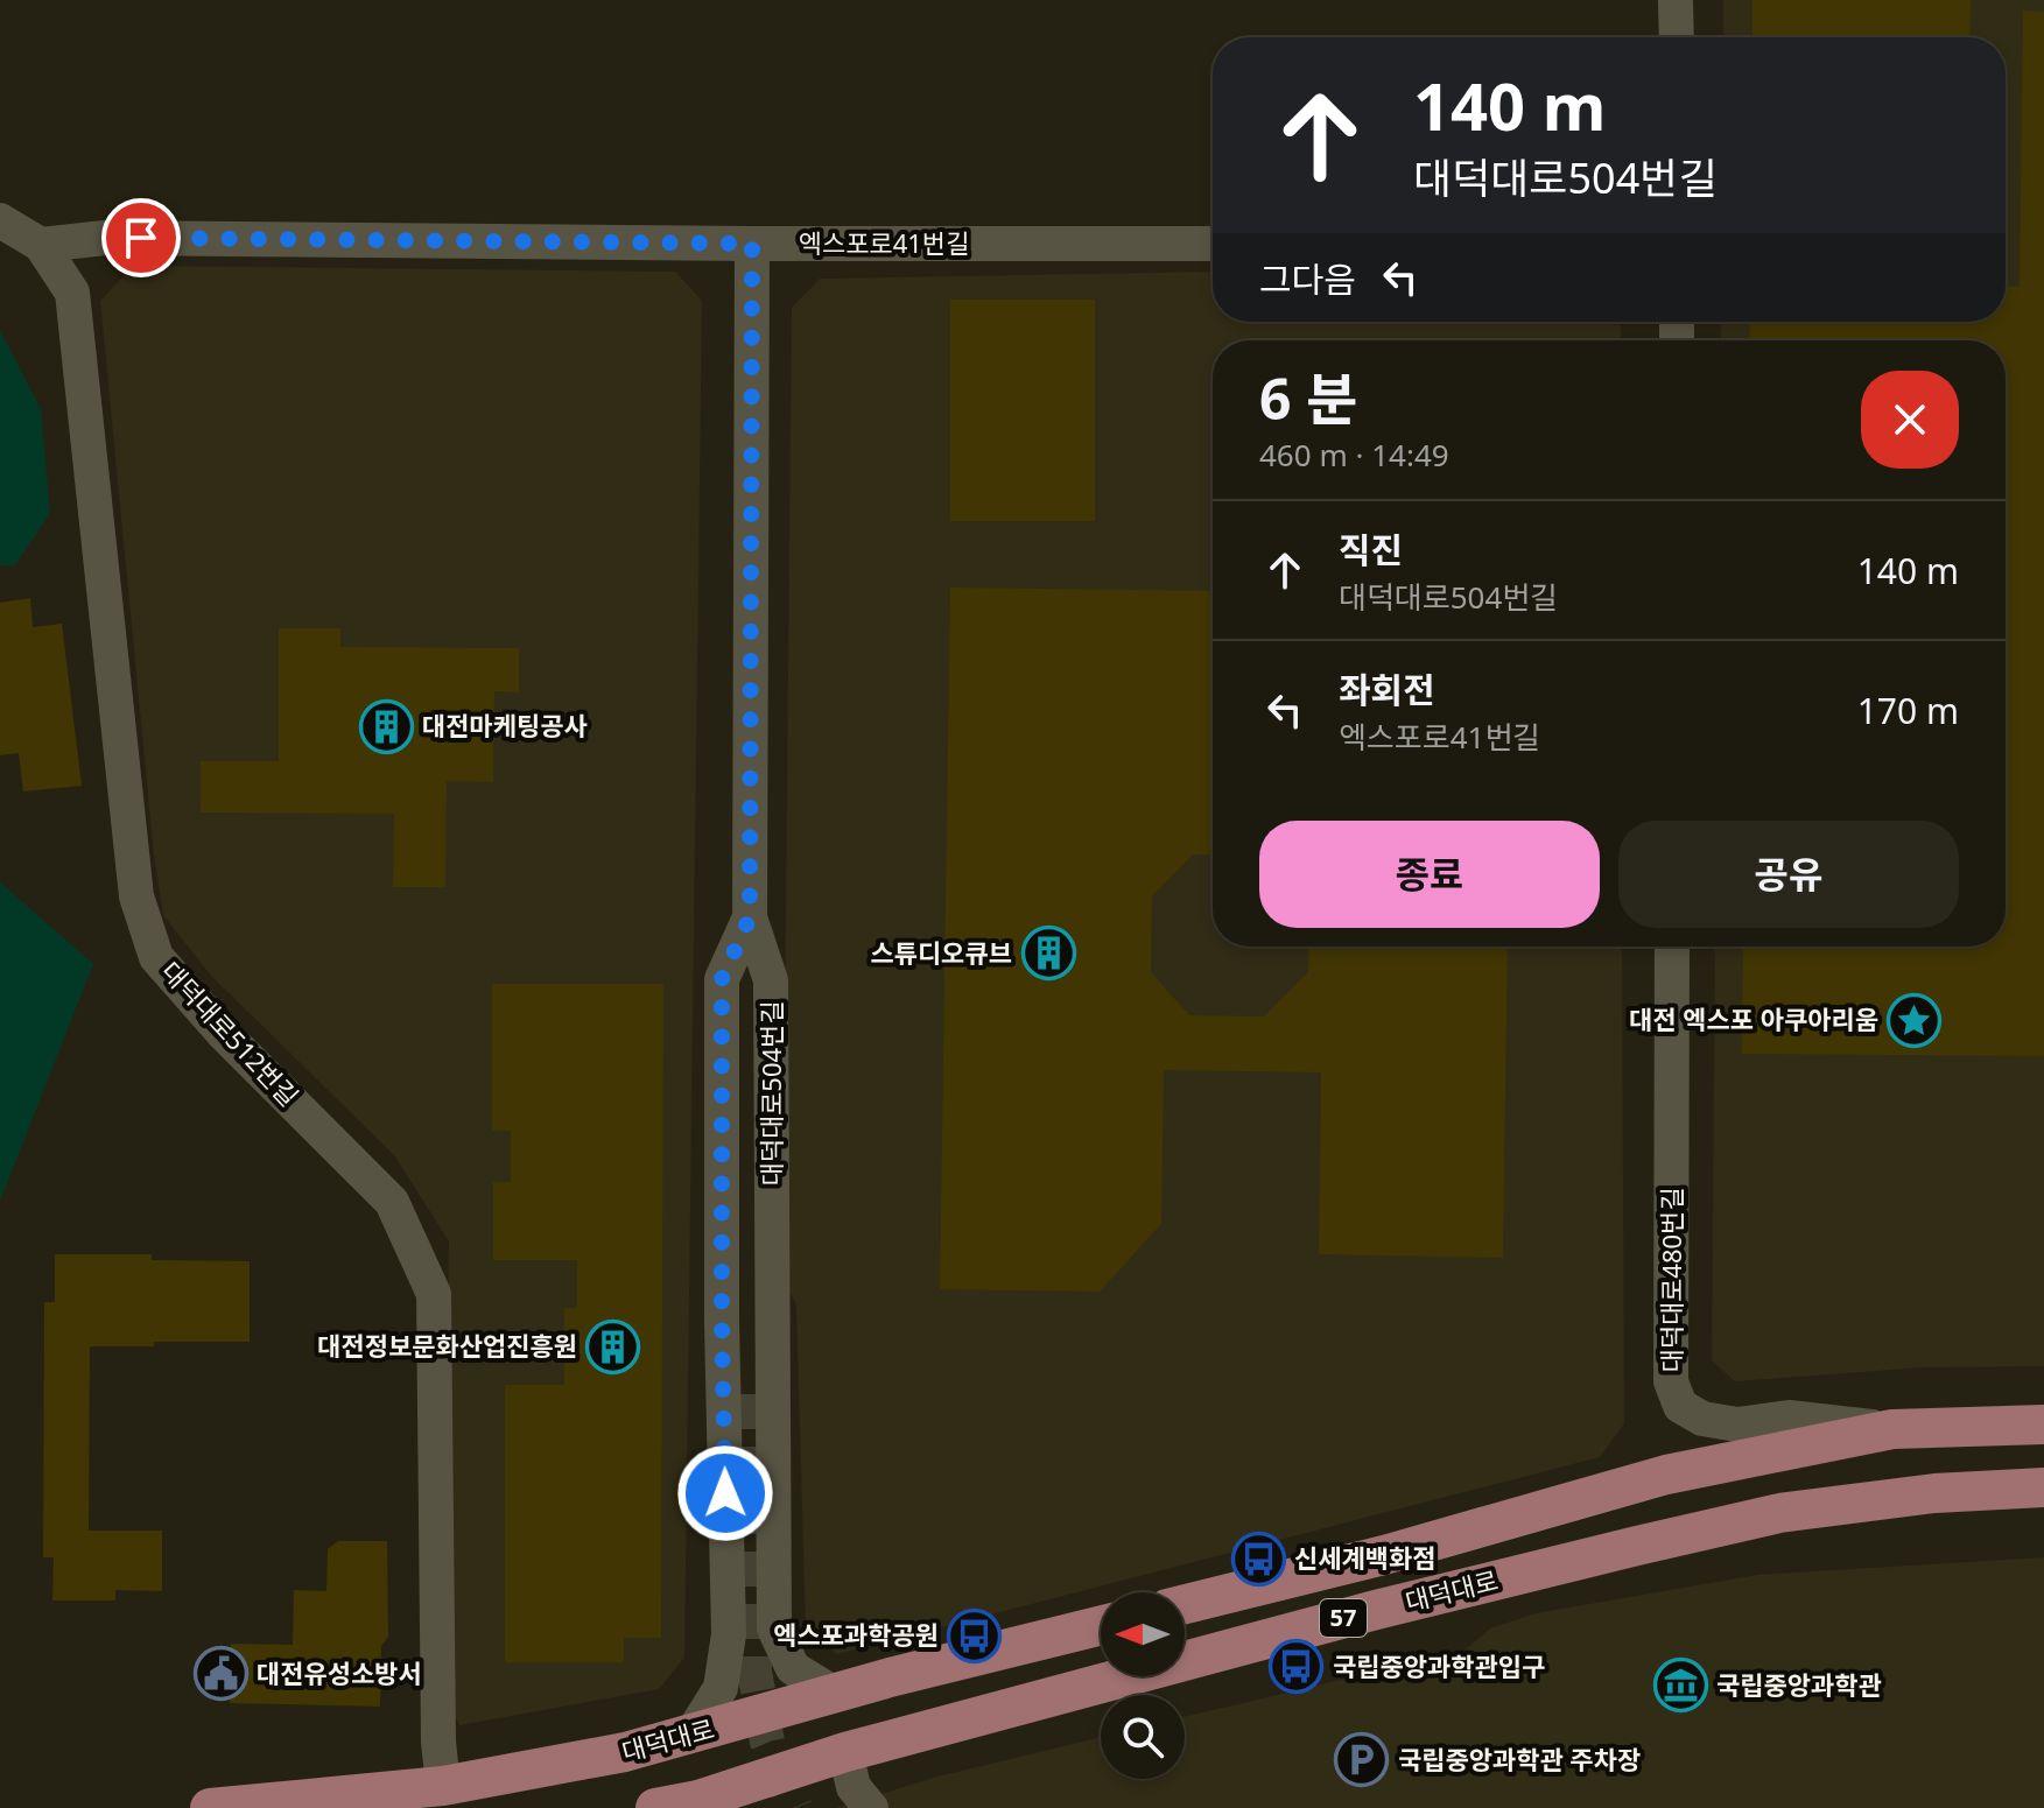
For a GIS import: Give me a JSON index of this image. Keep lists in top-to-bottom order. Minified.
{"streets":{"main road":["대덕대로","57"],"street":["엑스포로41번길","대덕대로512번길","대덕대로480번길"]},"crossings":[["엑스포로41번길","대덕대로512번길"],["대덕대로512번길","대덕대로"],["대덕대로480번길","대덕대로"]],"places":{"building":["대전마케팅공사","스튜디오큐브","대전정보문화산업진흥원"],"place":["대전 엑스포 아쿠아리움"],"bus stop":["신세계백화점","엑스포과학공원","국립중앙과학관입구"],"public building":["대전유성소방서"],"museum":["국립중앙과학관"],"parking":["국립중앙과학관 주차장"]},"north":"left","page":{"turn":["140 m","대덕대로504번길"],"then":"그다음","heading":["6 분","460 m · 14:49"],"list":[{"name":"직진","note":"대덕대로504번길","value":"140 m"},{"name":"좌회전","note":"엑스포로41번길","value":"170 m"}],"buttons":["종료","공유"]}}
